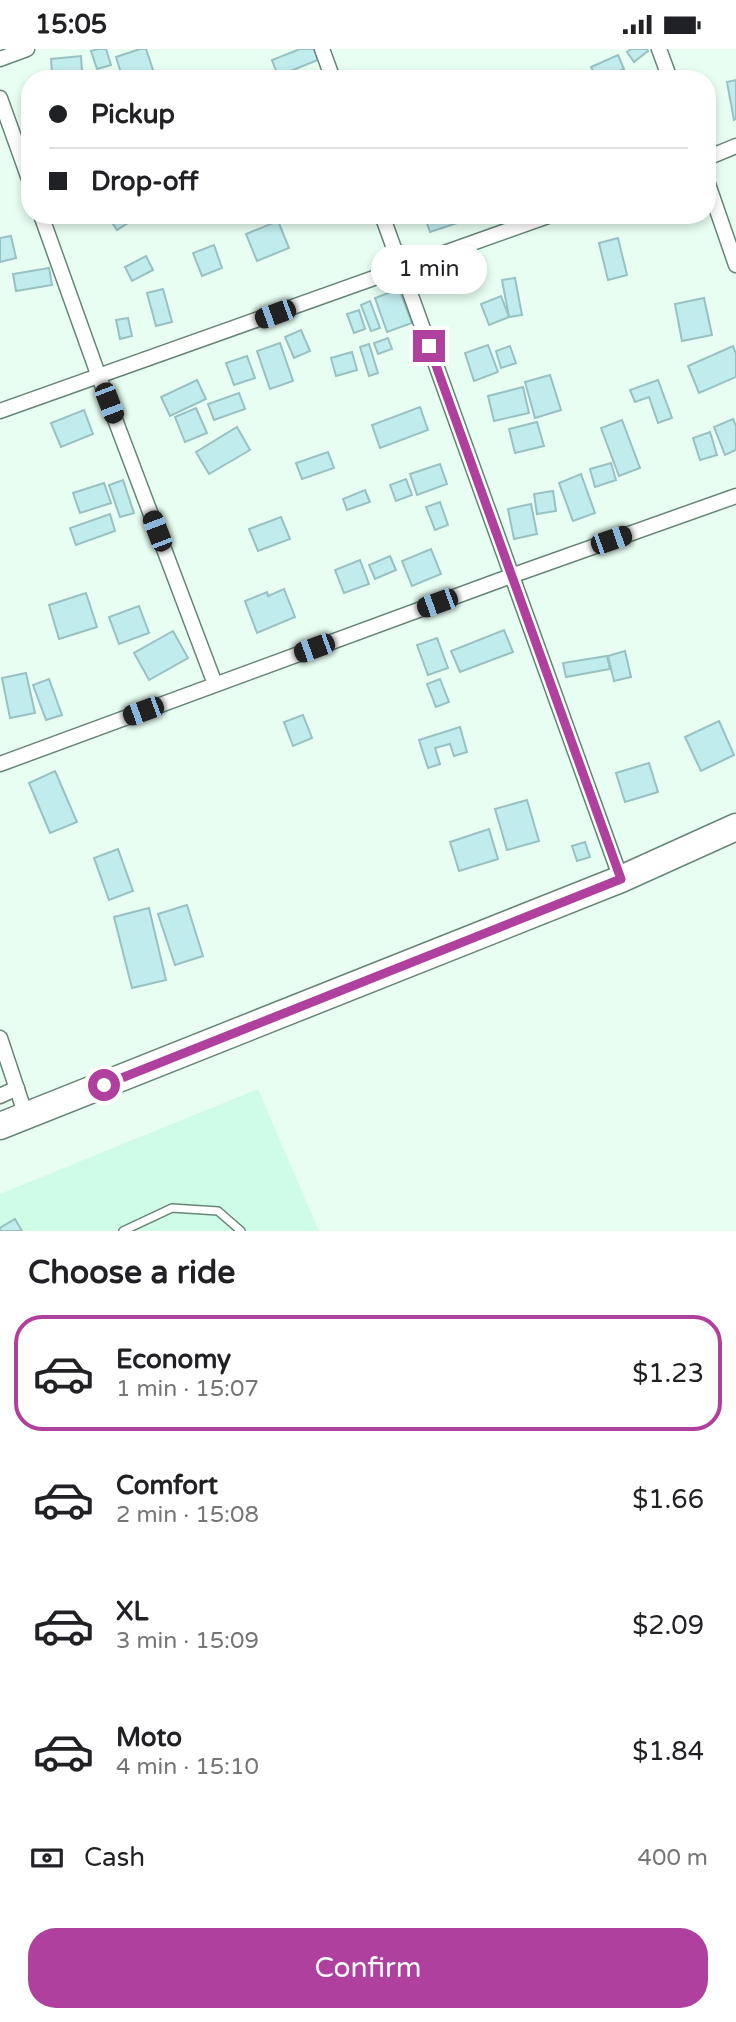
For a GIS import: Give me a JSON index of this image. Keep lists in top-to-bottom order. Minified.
{"page":{"status":"15:05","banner":["Pickup","Drop-off"],"bubble":"1 min","heading":"Choose a ride","list":[{"name":"Economy","note":"1 min · 15:07","value":"$1.23"},{"name":"Comfort","note":"2 min · 15:08","value":"$1.66"},{"name":"XL","note":"3 min · 15:09","value":"$2.09"},{"name":"Moto","note":"4 min · 15:10","value":"$1.84"}],"pay":["Cash","400 m"],"buttons":"Confirm"}}
